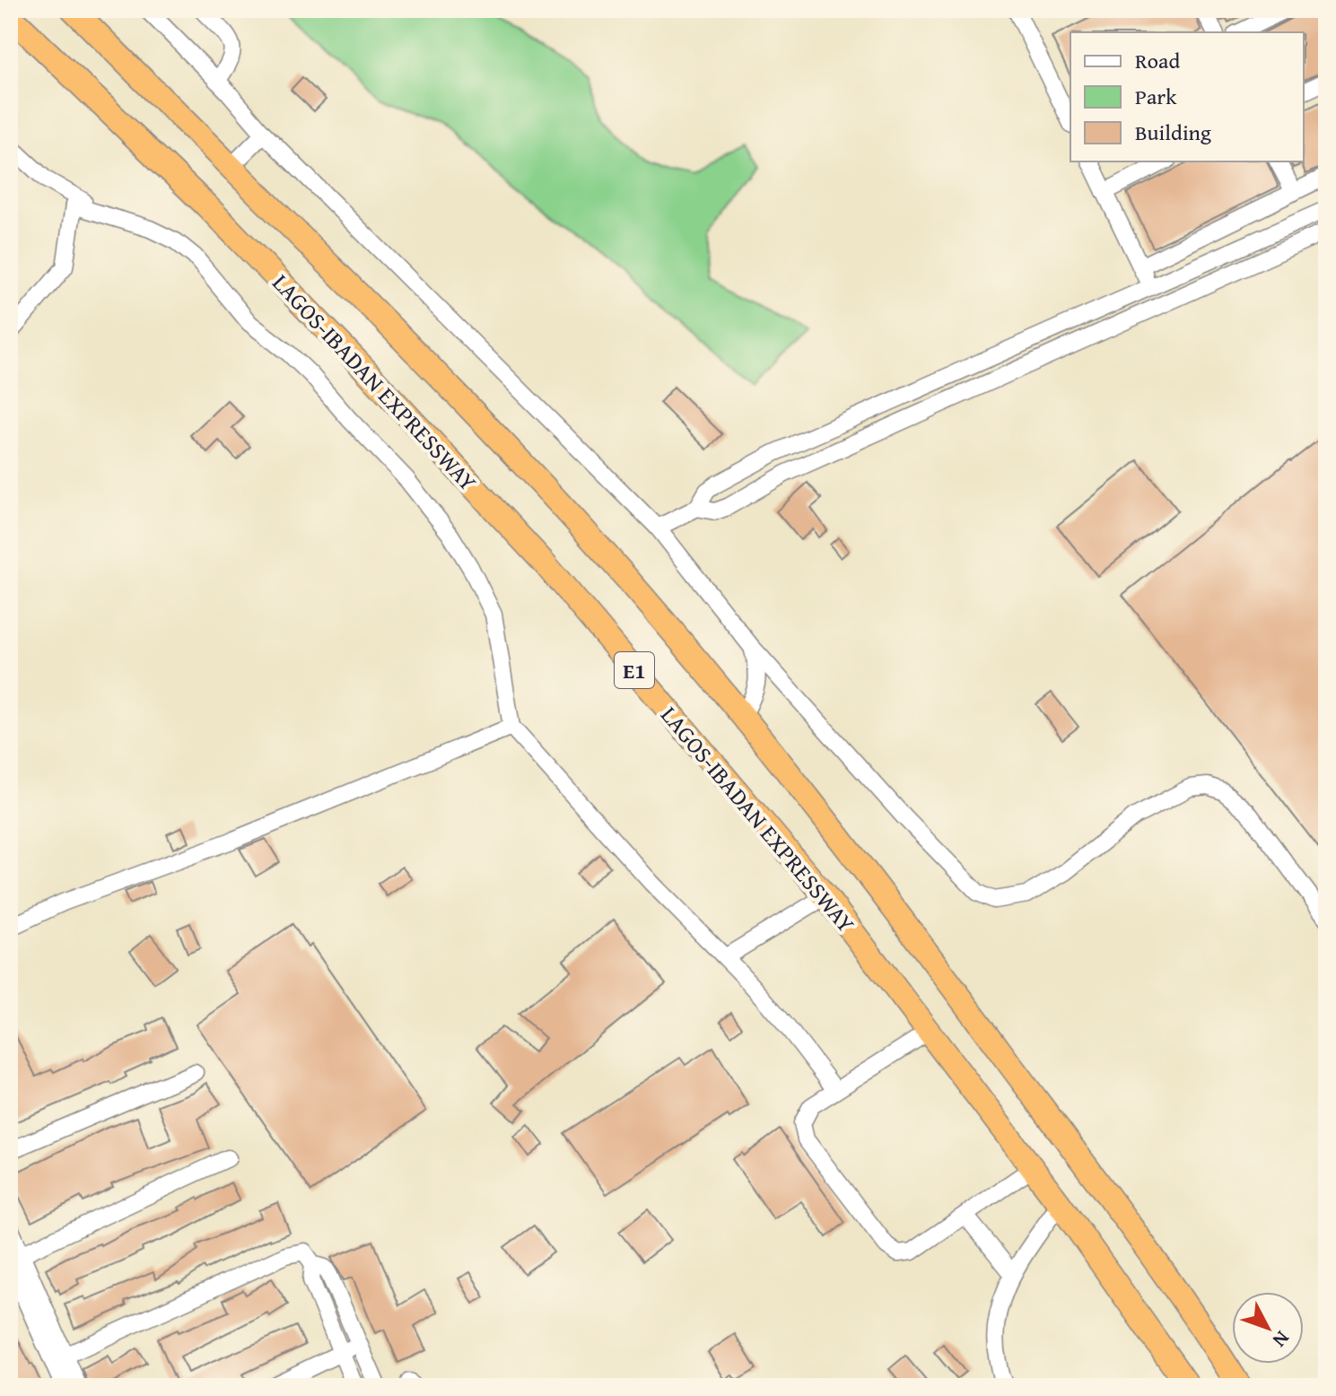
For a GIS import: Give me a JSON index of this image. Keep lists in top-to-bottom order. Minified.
{"streets":{"highway":["LAGOS-IBADAN EXPRESSWAY","E1"]},"legend":["Road","Park","Building"],"north":"bottom right"}
